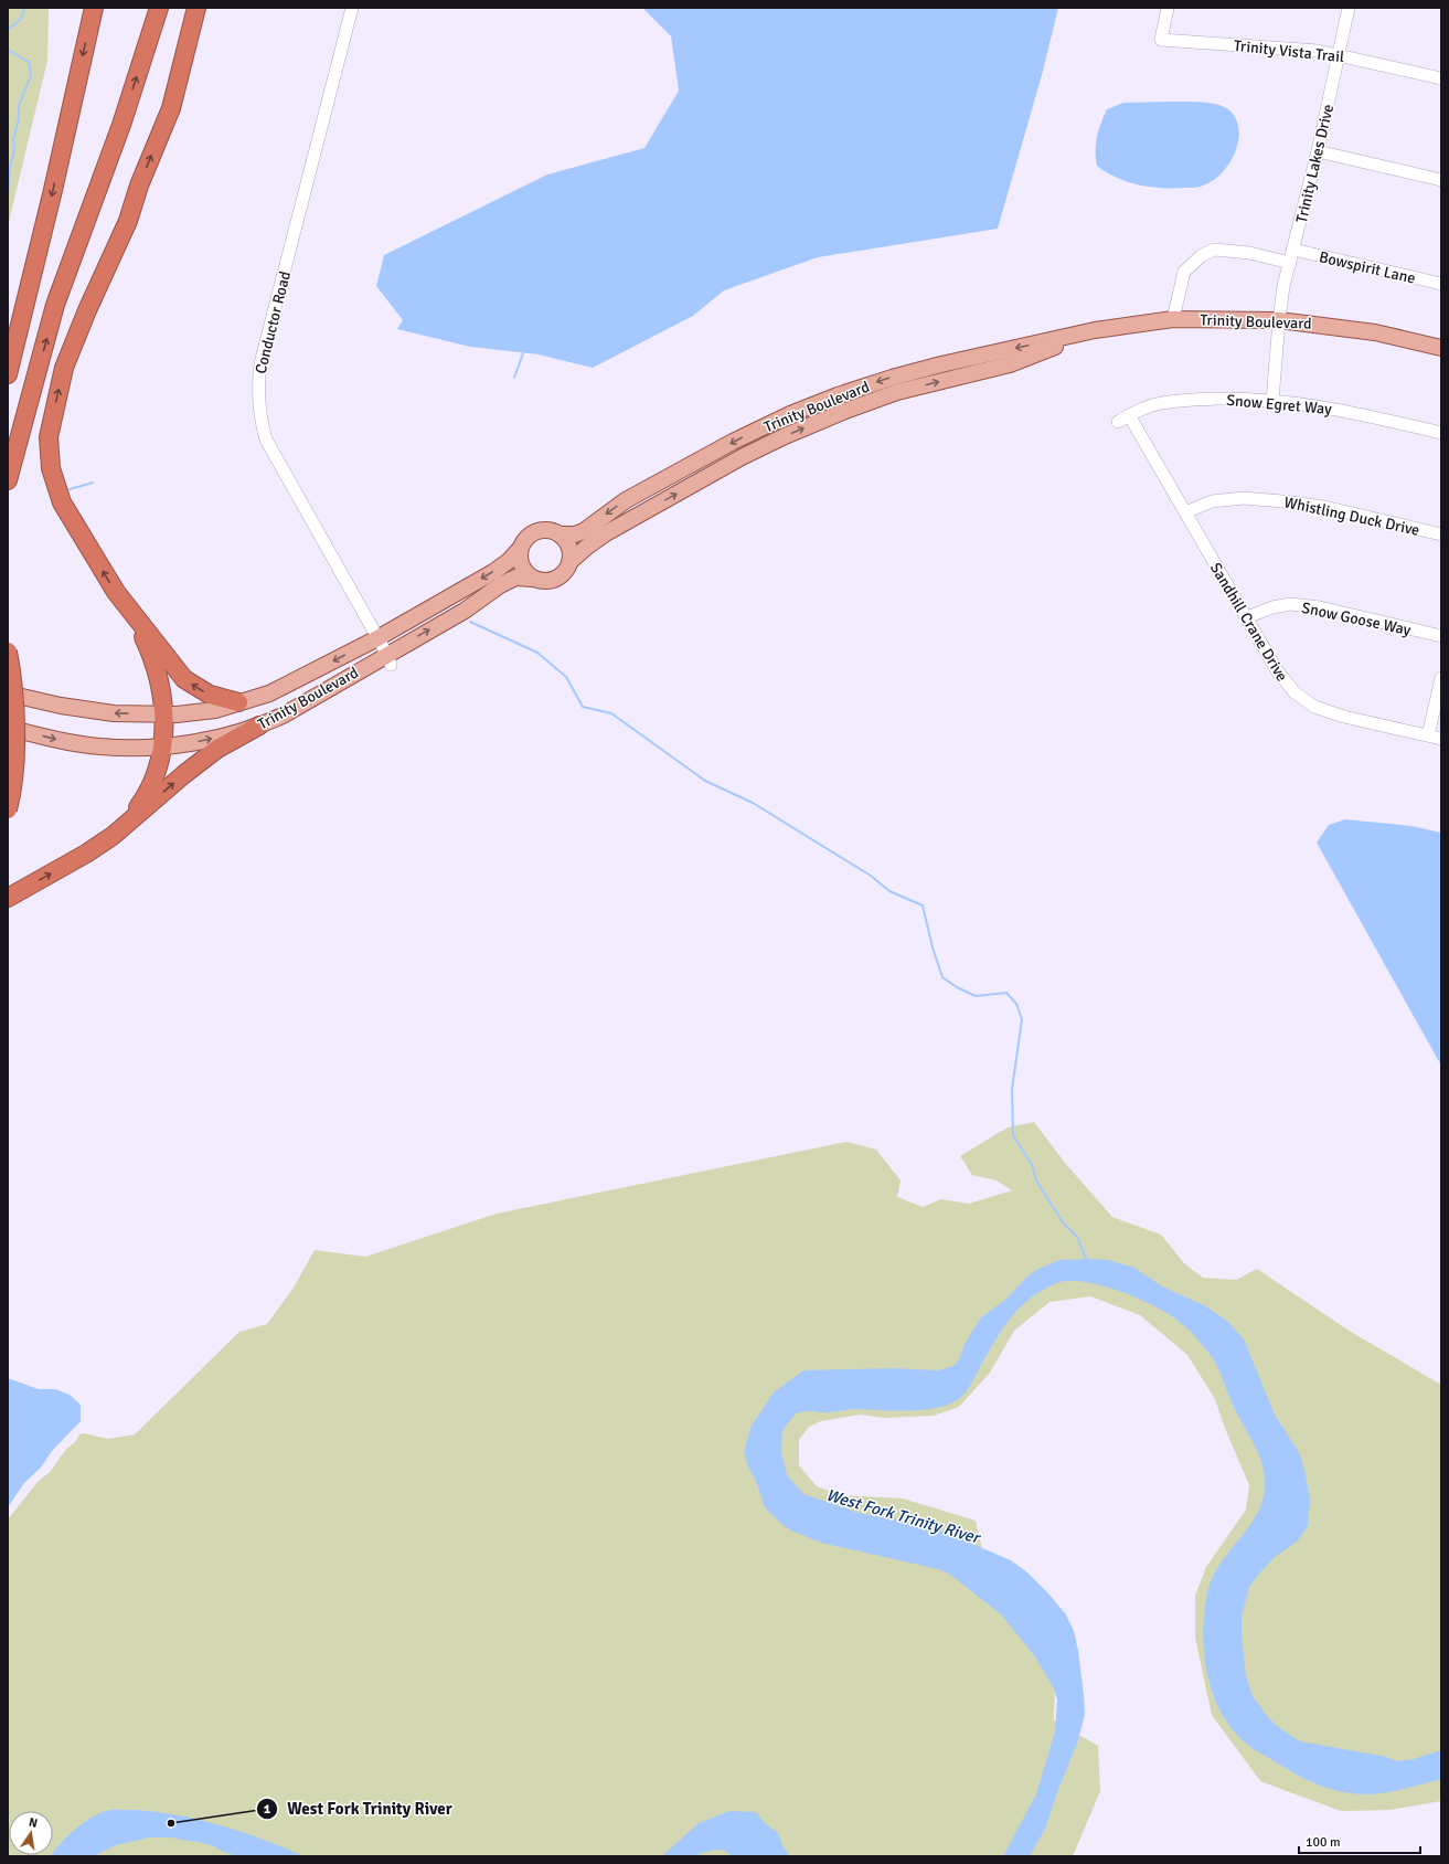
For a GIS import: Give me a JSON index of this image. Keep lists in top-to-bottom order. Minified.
{"streets":{"main road":["Trinity Boulevard"],"street":["Trinity Vista Trail","Trinity Lakes Drive","Bowspirit Lane","Conductor Road","Snow Egret Way","Whistling Duck Drive","Snow Goose Way","Sandhill Crane Drive"]},"crossings":[["Trinity Vista Trail","Trinity Lakes Drive"],["Trinity Lakes Drive","Bowspirit Lane"],["Trinity Lakes Drive","Trinity Boulevard"],["Trinity Lakes Drive","Snow Egret Way"],["Trinity Boulevard","Conductor Road"],["Snow Egret Way","Sandhill Crane Drive"],["Whistling Duck Drive","Sandhill Crane Drive"],["Snow Goose Way","Sandhill Crane Drive"]],"water":["West Fork Trinity River"],"places":["West Fork Trinity River"],"scale_bar":"100 m","north":"top"}
